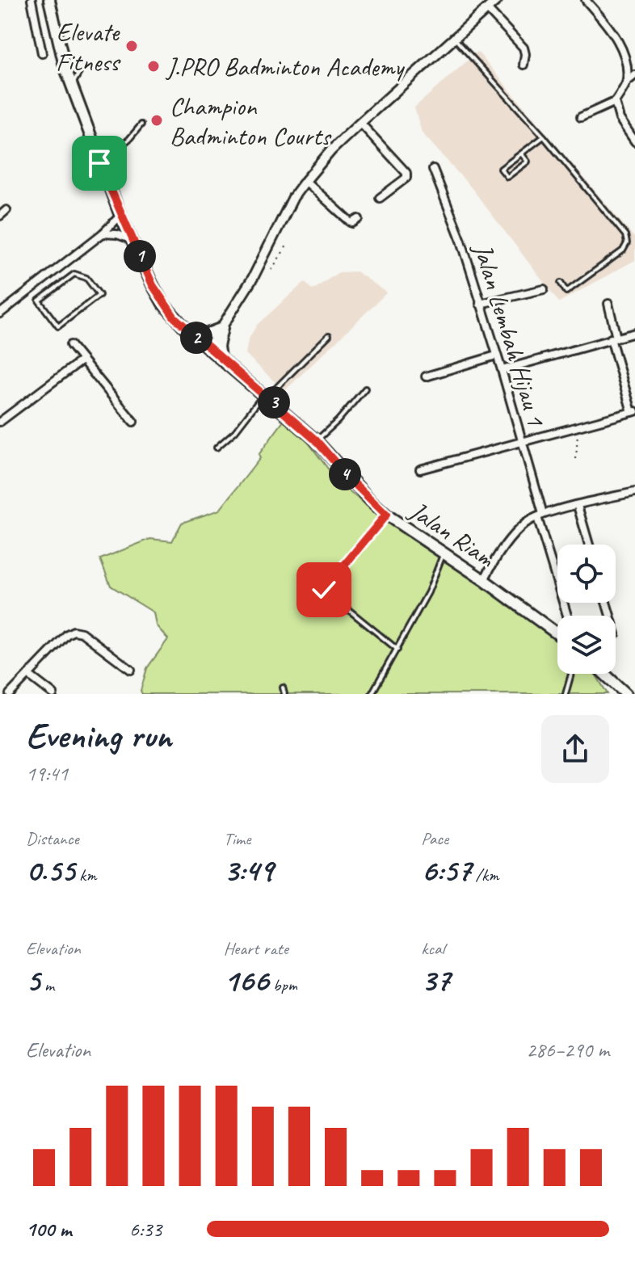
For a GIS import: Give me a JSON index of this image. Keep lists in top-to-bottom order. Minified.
{"streets":{"main road":["Jalan Riam"],"street":["Jalan Lembah Hijau 1"]},"places":["Elevate Fitness","J.PRO Badminton Academy","Champion Badminton Courts"],"page":{"pins":["1","2","3","4"],"heading":["Evening run","19:41"],"stats":[["Distance","0.55 km"],["Time","3:49"],["Pace","6:57 /km"],["Elevation","5 m"],["Heart rate","166 bpm"],["kcal","37"]],"chart":["Elevation","286–290 m"],"list":[{"name":"100 m","note":"6:33"}]}}
